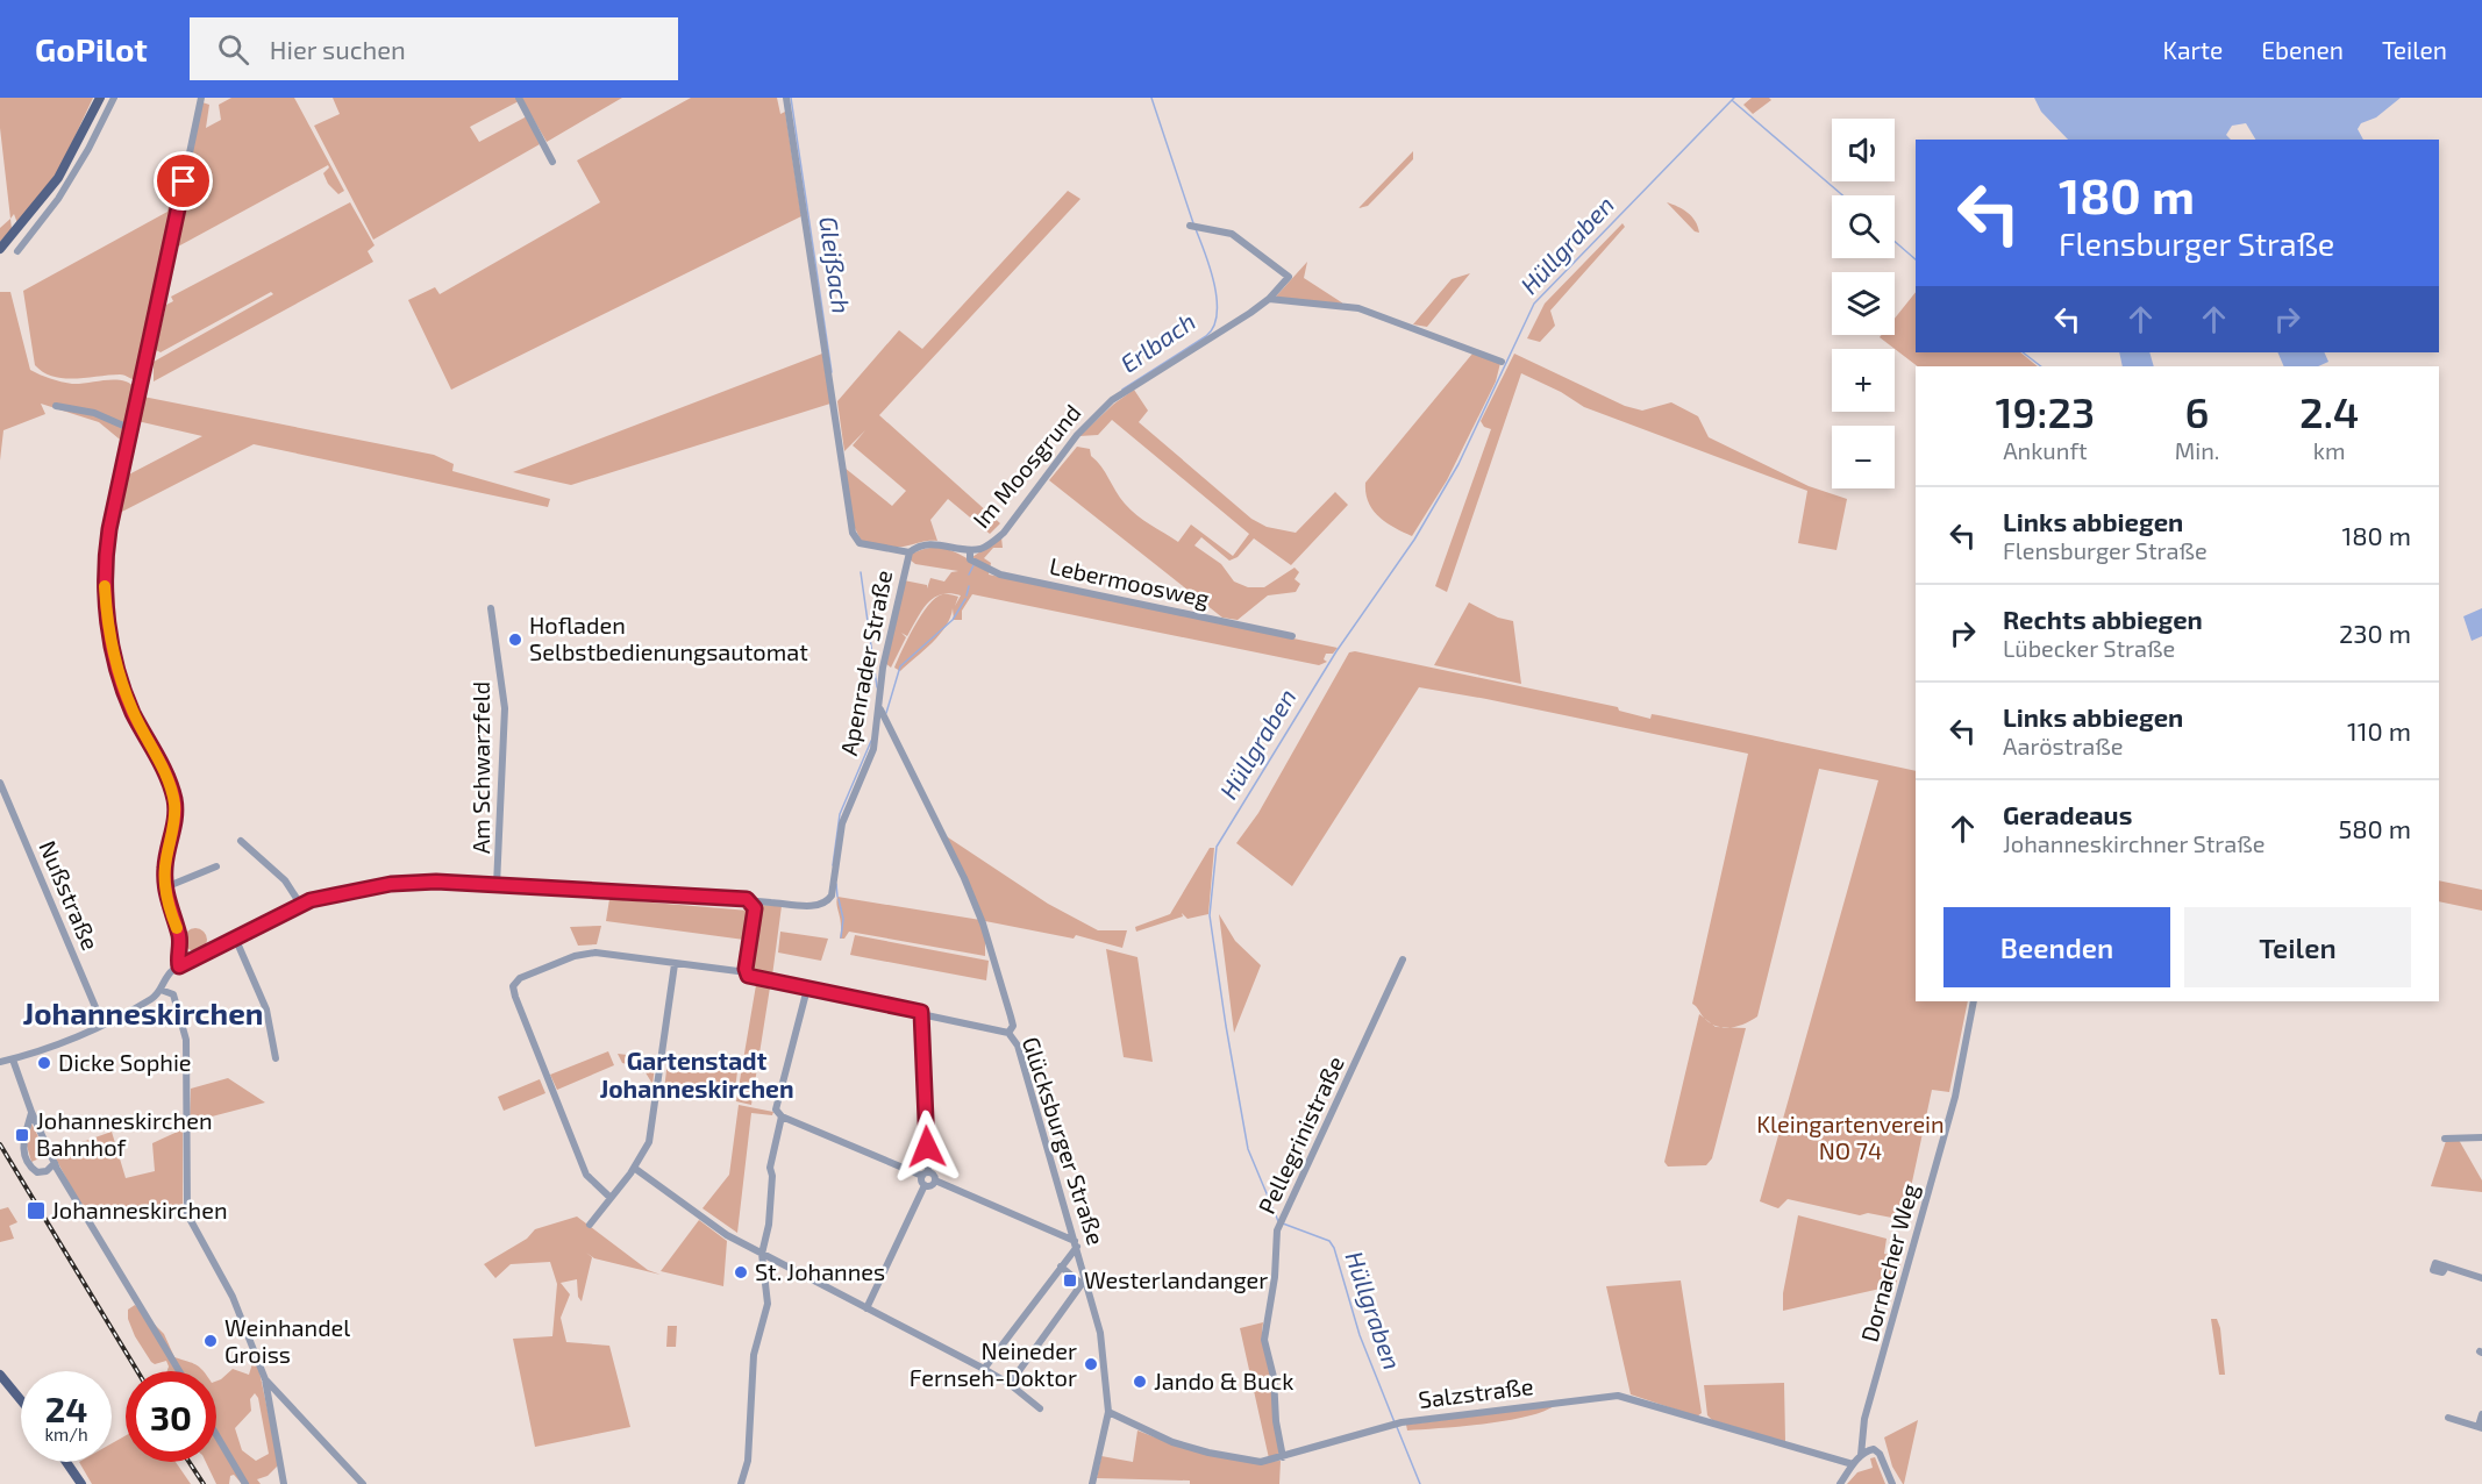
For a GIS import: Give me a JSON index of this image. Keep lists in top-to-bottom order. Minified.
{"streets":{"street":["Im Moosgrund","Lebermoosweg","Apenrader Straße","Am Schwarzfeld","Nußstraße","Pellegrinistraße","Glücksburger Straße","Dornacher Weg","Salzstraße"]},"crossings":[["Im Moosgrund","Lebermoosweg"],["Im Moosgrund","Apenrader Straße"],["Apenrader Straße","Glücksburger Straße"],["Pellegrinistraße","Salzstraße"],["Glücksburger Straße","Salzstraße"]],"districts":["Johanneskirchen","Gartenstadt Johanneskirchen"],"water":["Hüllgraben","Gleißach","Erlbach"],"parks":["Kleingartenverein NO 74"],"places":{"other":["Hofladen Selbstbedienungsautomat","Dicke Sophie","St. Johannes","Weinhandel Groiss","Neineder Fernseh-Doktor","Jando & Buck"],"transit":["Johanneskirchen Bahnhof","Johanneskirchen","Westerlandanger"]},"page":{"header":"GoPilot","search":"Hier suchen","nav":["Karte","Ebenen","Teilen"],"map_buttons":["+","−"],"turn":["180 m","Flensburger Straße"],"eta":["19:23","Ankunft","6","Min.","2.4","km"],"list":[{"name":"Links abbiegen","note":"Flensburger Straße","value":"180 m"},{"name":"Rechts abbiegen","note":"Lübecker Straße","value":"230 m"},{"name":"Links abbiegen","note":"Aaröstraße","value":"110 m"},{"name":"Geradeaus","note":"Johanneskirchner Straße","value":"580 m"}],"buttons":["Beenden","Teilen"],"speed":"24 km/h","limit":"30"}}
